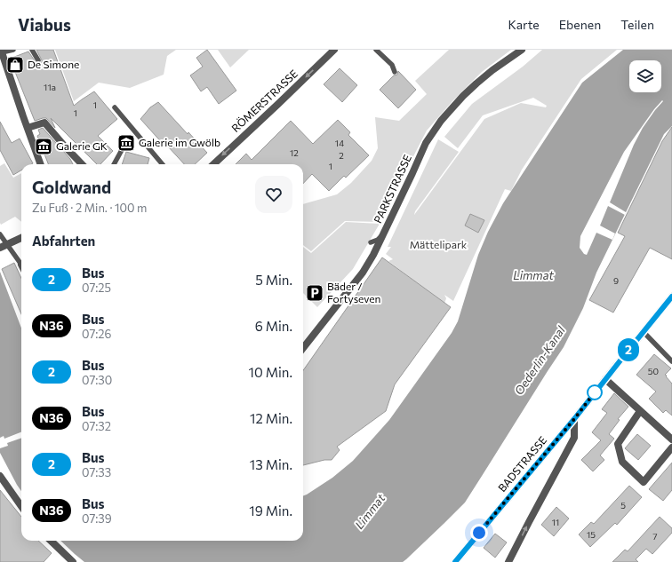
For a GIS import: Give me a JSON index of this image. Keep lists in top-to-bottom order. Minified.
{"streets":{"main road":["BADSTRASSE"],"street":["RÖMERSTRASSE","PARKSTRASSE"]},"one_way":["RÖMERSTRASSE"],"water":["Limmat","Oederlin-Kanal"],"parks":["Mättelipark"],"places":{"shop":["De Simone"],"museum":["Galerie im Gwölb","Galerie GK"],"parking":["Bäder / Fortyseven"]},"lines":["bus line 2"],"house_numbers":["11a","1","1","14","12","2","1","9","50","5","11","15","7"],"page":{"header":"Viabus","nav":["Karte","Ebenen","Teilen"],"on_map":"2","heading":[["Goldwand","Zu Fuß · 2 Min. · 100 m"],"Abfahrten"],"list":[{"mark":"2","name":"Bus","note":"07:25","value":"5 Min."},{"mark":"N36","name":"Bus","note":"07:26","value":"6 Min."},{"mark":"2","name":"Bus","note":"07:30","value":"10 Min."},{"mark":"N36","name":"Bus","note":"07:32","value":"12 Min."},{"mark":"2","name":"Bus","note":"07:33","value":"13 Min."},{"mark":"N36","name":"Bus","note":"07:39","value":"19 Min."}]}}
